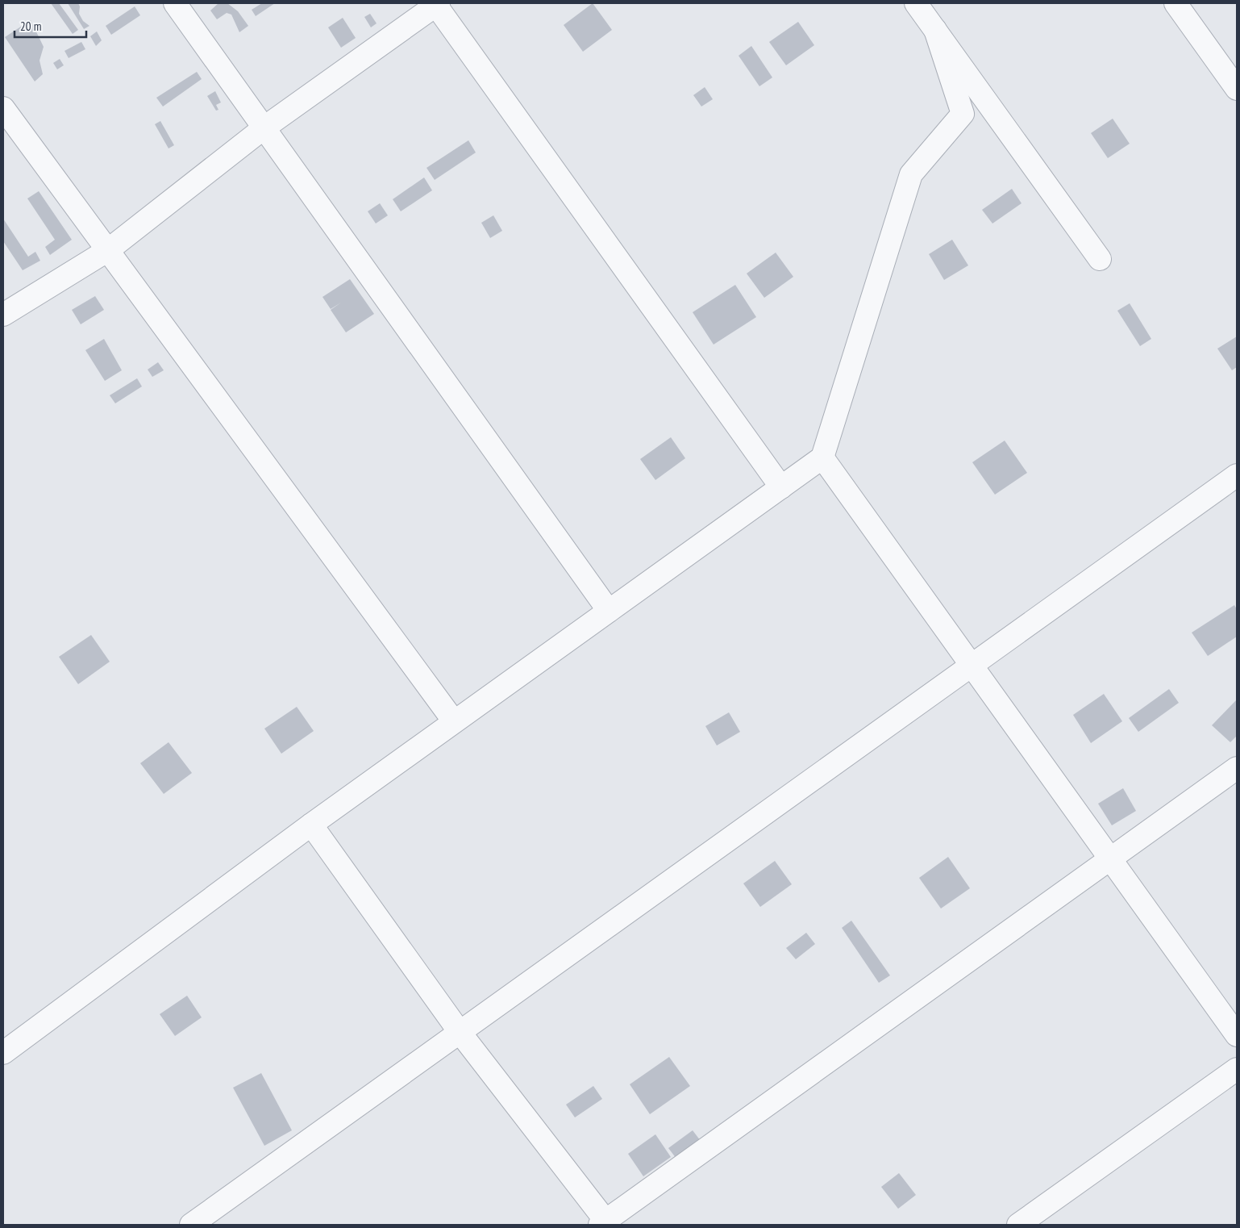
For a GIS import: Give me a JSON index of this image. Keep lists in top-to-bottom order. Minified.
{"scale_bar":"20 m"}
